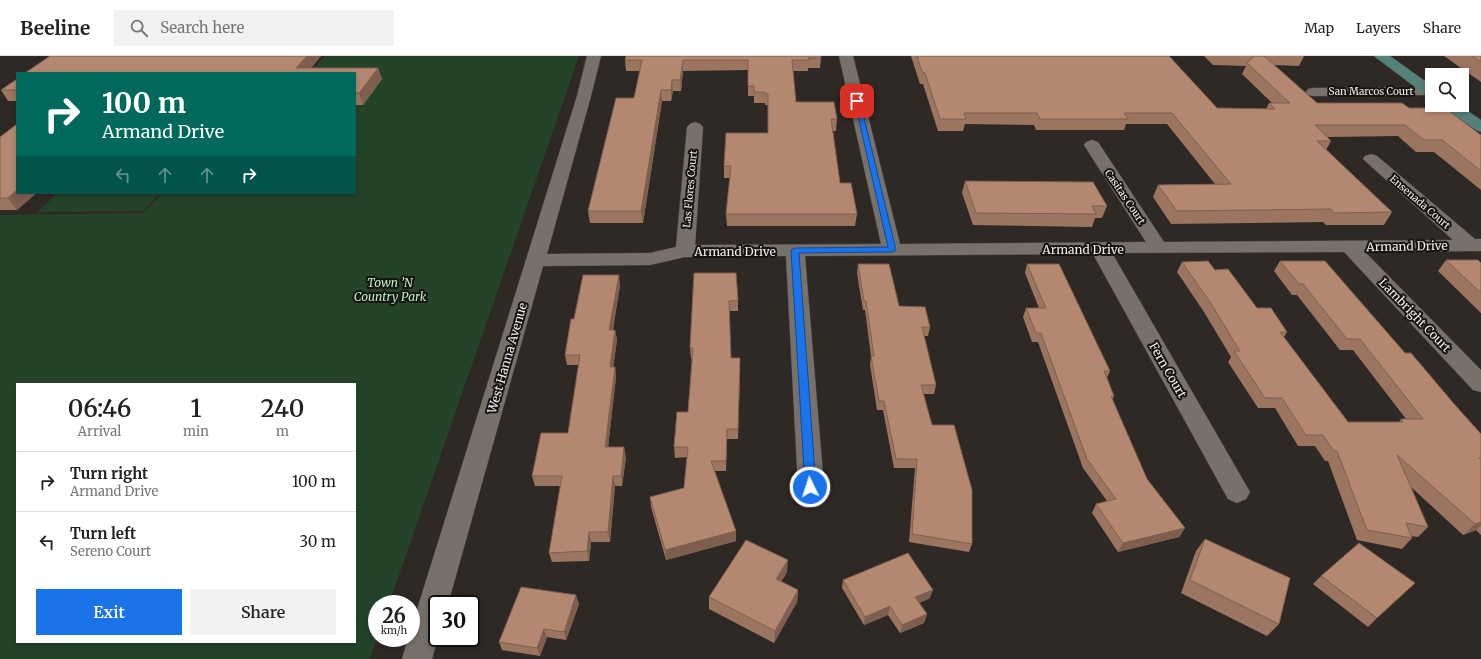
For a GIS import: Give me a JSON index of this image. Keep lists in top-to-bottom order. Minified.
{"streets":{"street":["San Marcos Court","Las Flores Court","Casitas Court","Ensenada Court","Armand Drive","Lambright Court","West Hanna Avenue","Fern Court"]},"crossings":[["Las Flores Court","Armand Drive"],["Casitas Court","Armand Drive"],["Ensenada Court","Armand Drive"],["Armand Drive","Lambright Court"],["Armand Drive","West Hanna Avenue"],["Armand Drive","Fern Court"]],"parks":["Town ’N Country Park"],"page":{"header":"Beeline","search":"Search here","nav":["Map","Layers","Share"],"turn":["100 m","Armand Drive"],"eta":["06:46","Arrival","1","min","240","m"],"list":[{"name":"Turn right","note":"Armand Drive","value":"100 m"},{"name":"Turn left","note":"Sereno Court","value":"30 m"}],"buttons":["Exit","Share"],"speed":"26 km/h","limit":"30"}}
